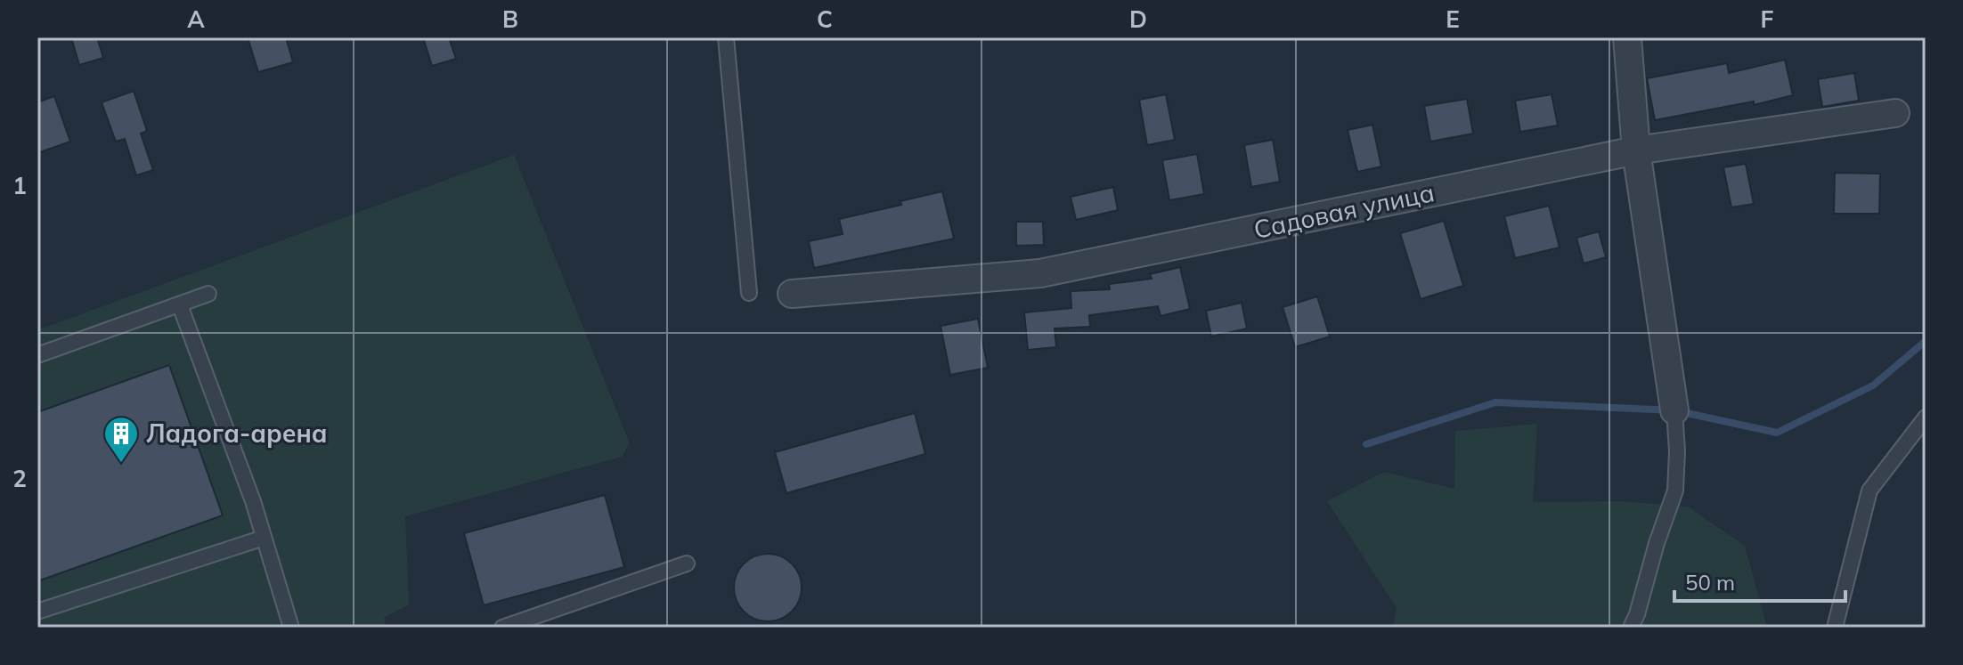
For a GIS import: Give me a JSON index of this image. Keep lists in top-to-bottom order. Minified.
{"streets":{"street":["Садовая улица"]},"places":{"building":["Ладога-арена"]},"scale_bar":"50 m","grid":{"columns":["A","B","C","D","E","F"],"rows":["1","2"]}}
